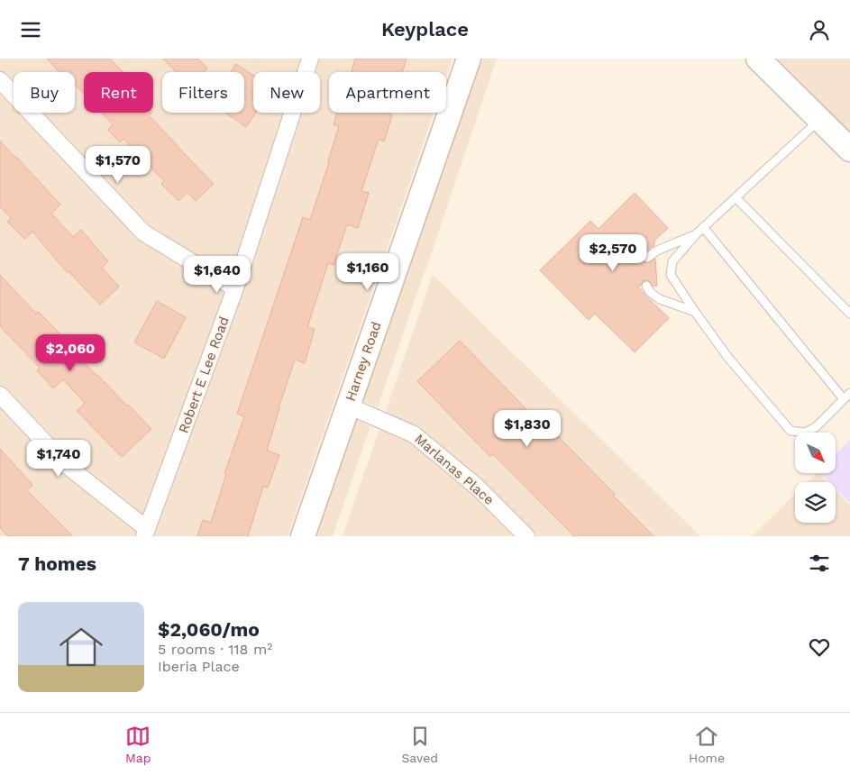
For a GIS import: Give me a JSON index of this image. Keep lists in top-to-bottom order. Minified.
{"streets":{"street":["Harney Road","Robert E Lee Road","Marlanas Place"]},"crossings":[["Harney Road","Marlanas Place"]],"north":"bottom right","page":{"header":"Keyplace","chip":["Buy","Rent","Filters","New","Apartment"],"price":["$1,570","$2,570","$1,160","$1,640","$2,060","$1,830","$1,740"],"heading":"7 homes","list":[{"name":"$2,060/mo","note":"5 rooms · 118 m² · Iberia Place"}],"tabs":["Map","Saved","Home"]}}
